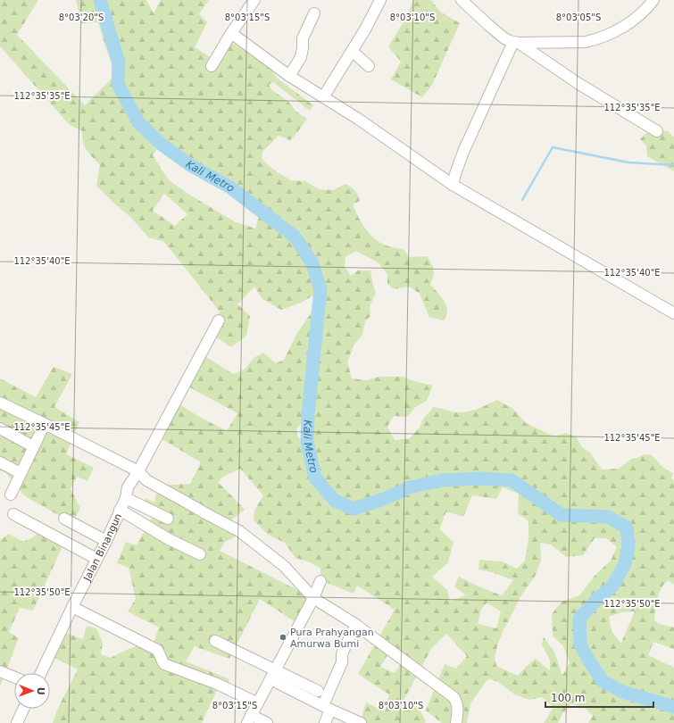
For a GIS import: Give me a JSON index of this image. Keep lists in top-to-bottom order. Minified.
{"streets":{"street":["Jalan Binangun"]},"water":["Kali Metro"],"places":["Pura Prahyangan Amurwa Bumi"],"scale_bar":"100 m","north":"right","coordinates":["8°03'20\"S","8°03'15\"S","8°03'10\"S","8°03'05\"S","112°35'35\"E","112°35'40\"E","112°35'45\"E","112°35'50\"E"]}
